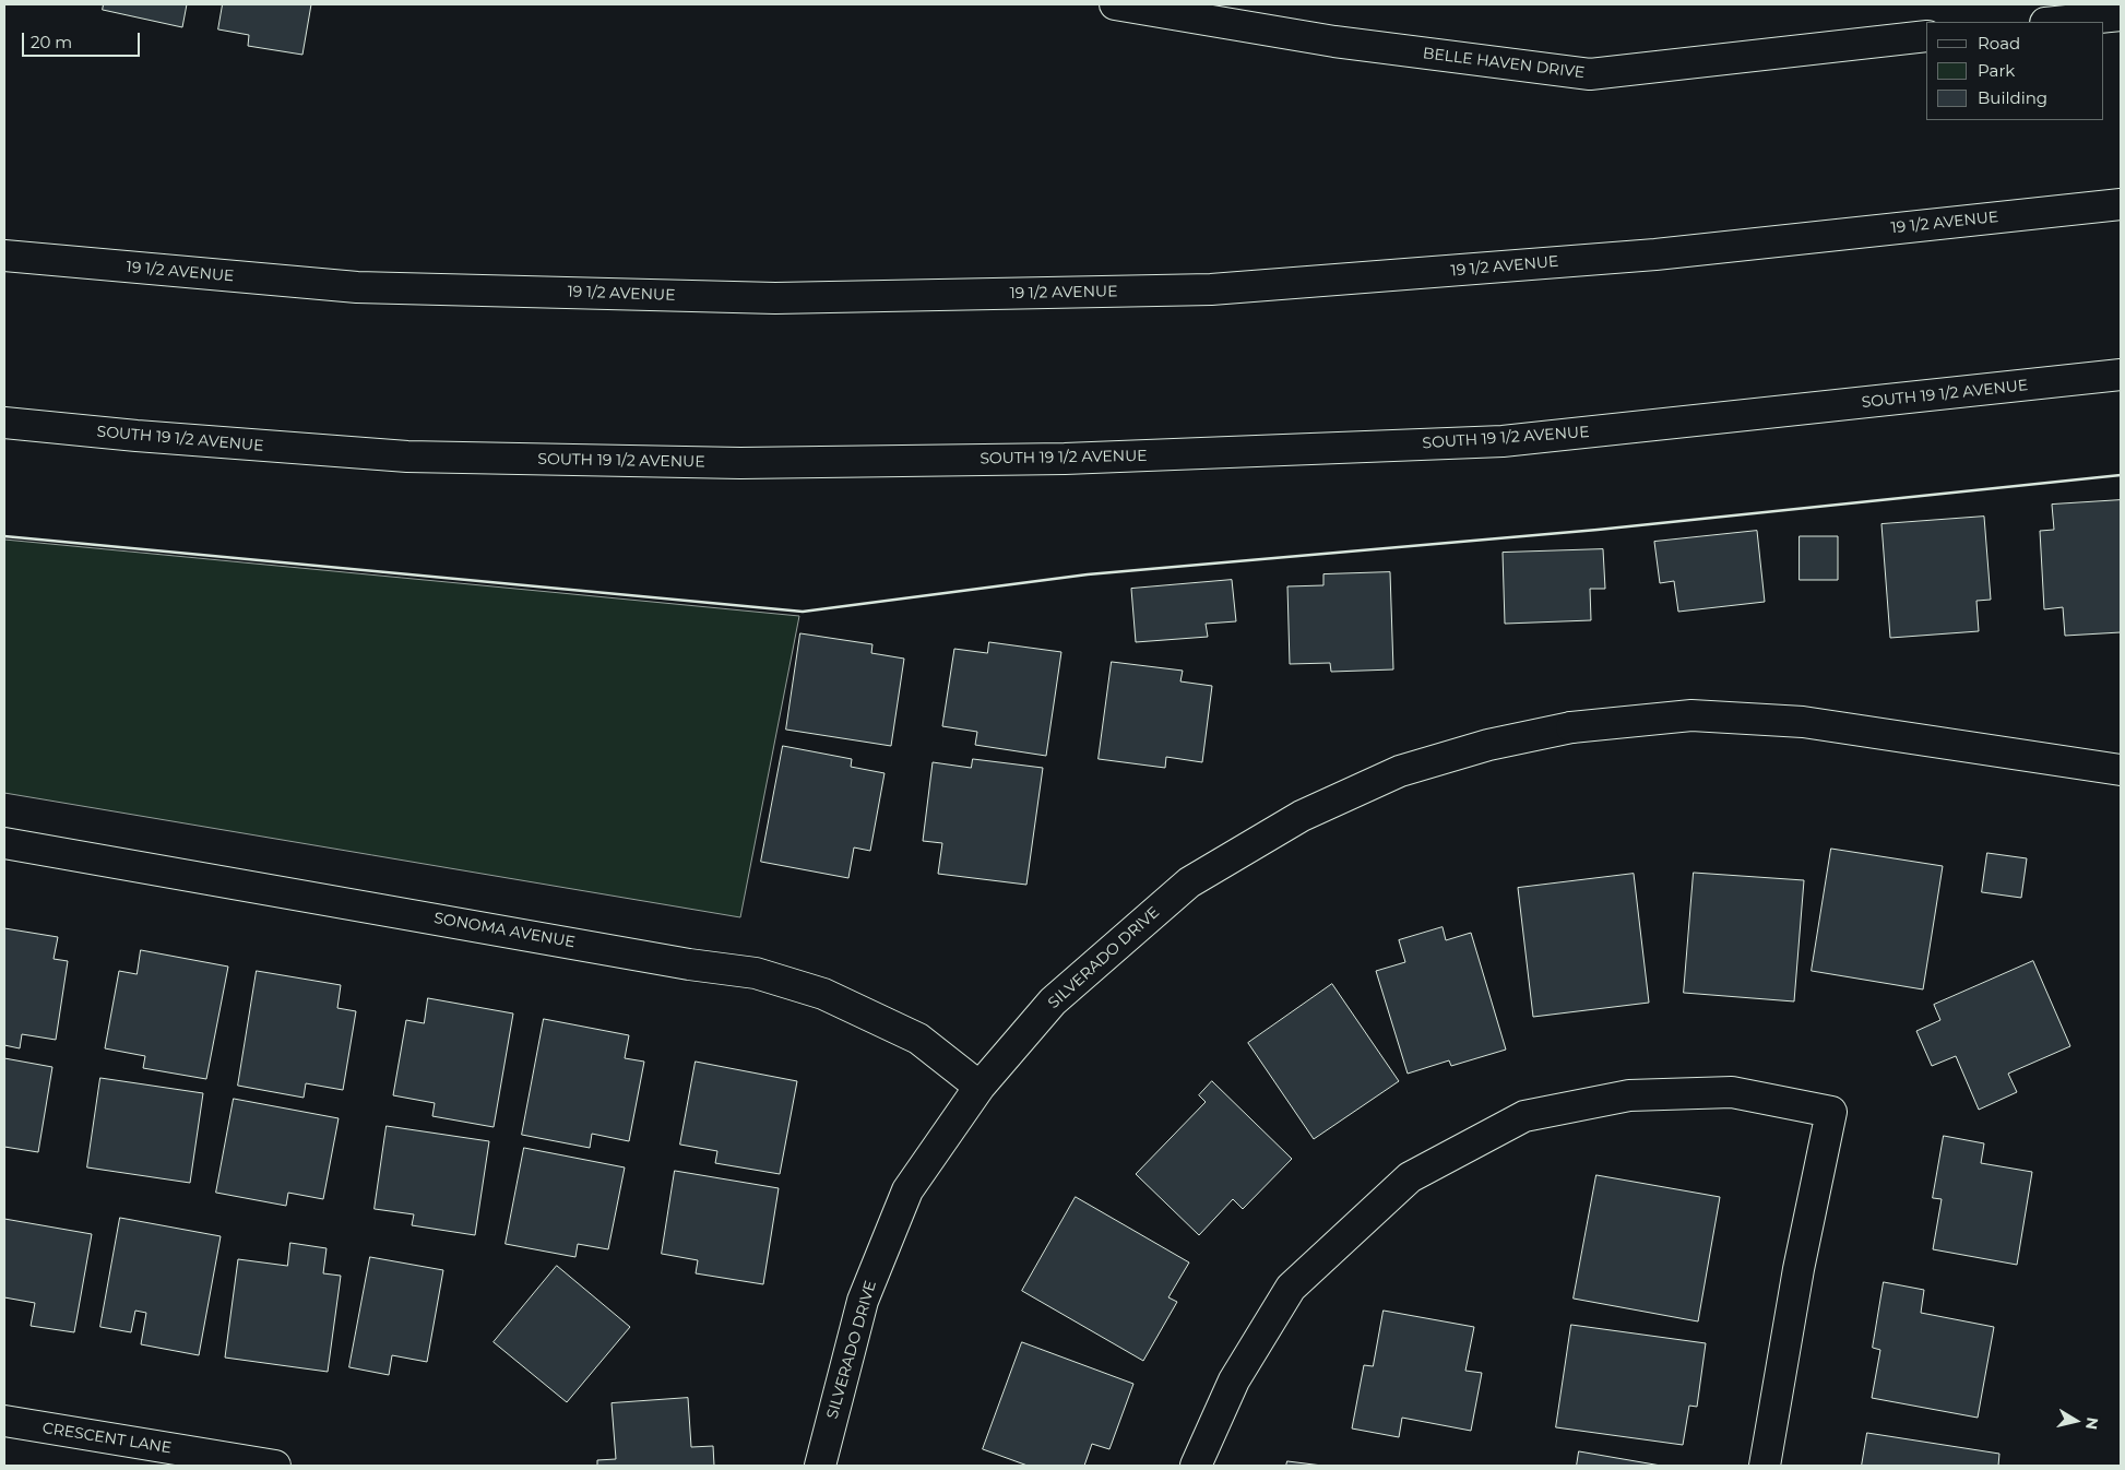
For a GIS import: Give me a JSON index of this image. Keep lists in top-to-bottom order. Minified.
{"streets":{"main road":["BELLE HAVEN DRIVE","19 1/2 AVENUE","SOUTH 19 1/2 AVENUE","SONOMA AVENUE","SILVERADO DRIVE","CRESCENT LANE"]},"crossings":[["SONOMA AVENUE","SILVERADO DRIVE"]],"legend":["Road","Park","Building"],"scale_bar":"20 m","north":"right"}
